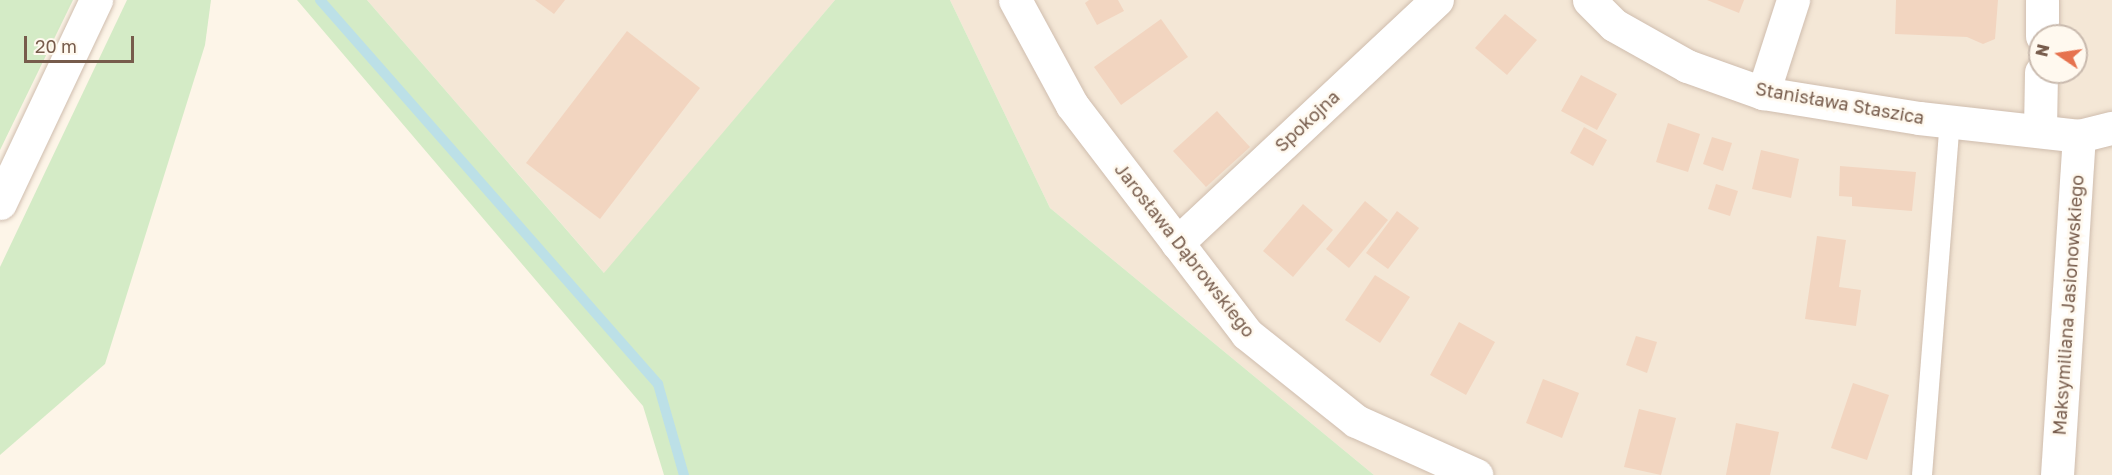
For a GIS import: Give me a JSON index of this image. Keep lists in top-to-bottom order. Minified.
{"streets":{"street":["Stanisława Staszica","Spokojna","Jarosława Dąbrowskiego","Maksymiliana Jasionowskiego"]},"crossings":[["Stanisława Staszica","Maksymiliana Jasionowskiego"],["Spokojna","Jarosława Dąbrowskiego"]],"scale_bar":"20 m","north":"left"}
